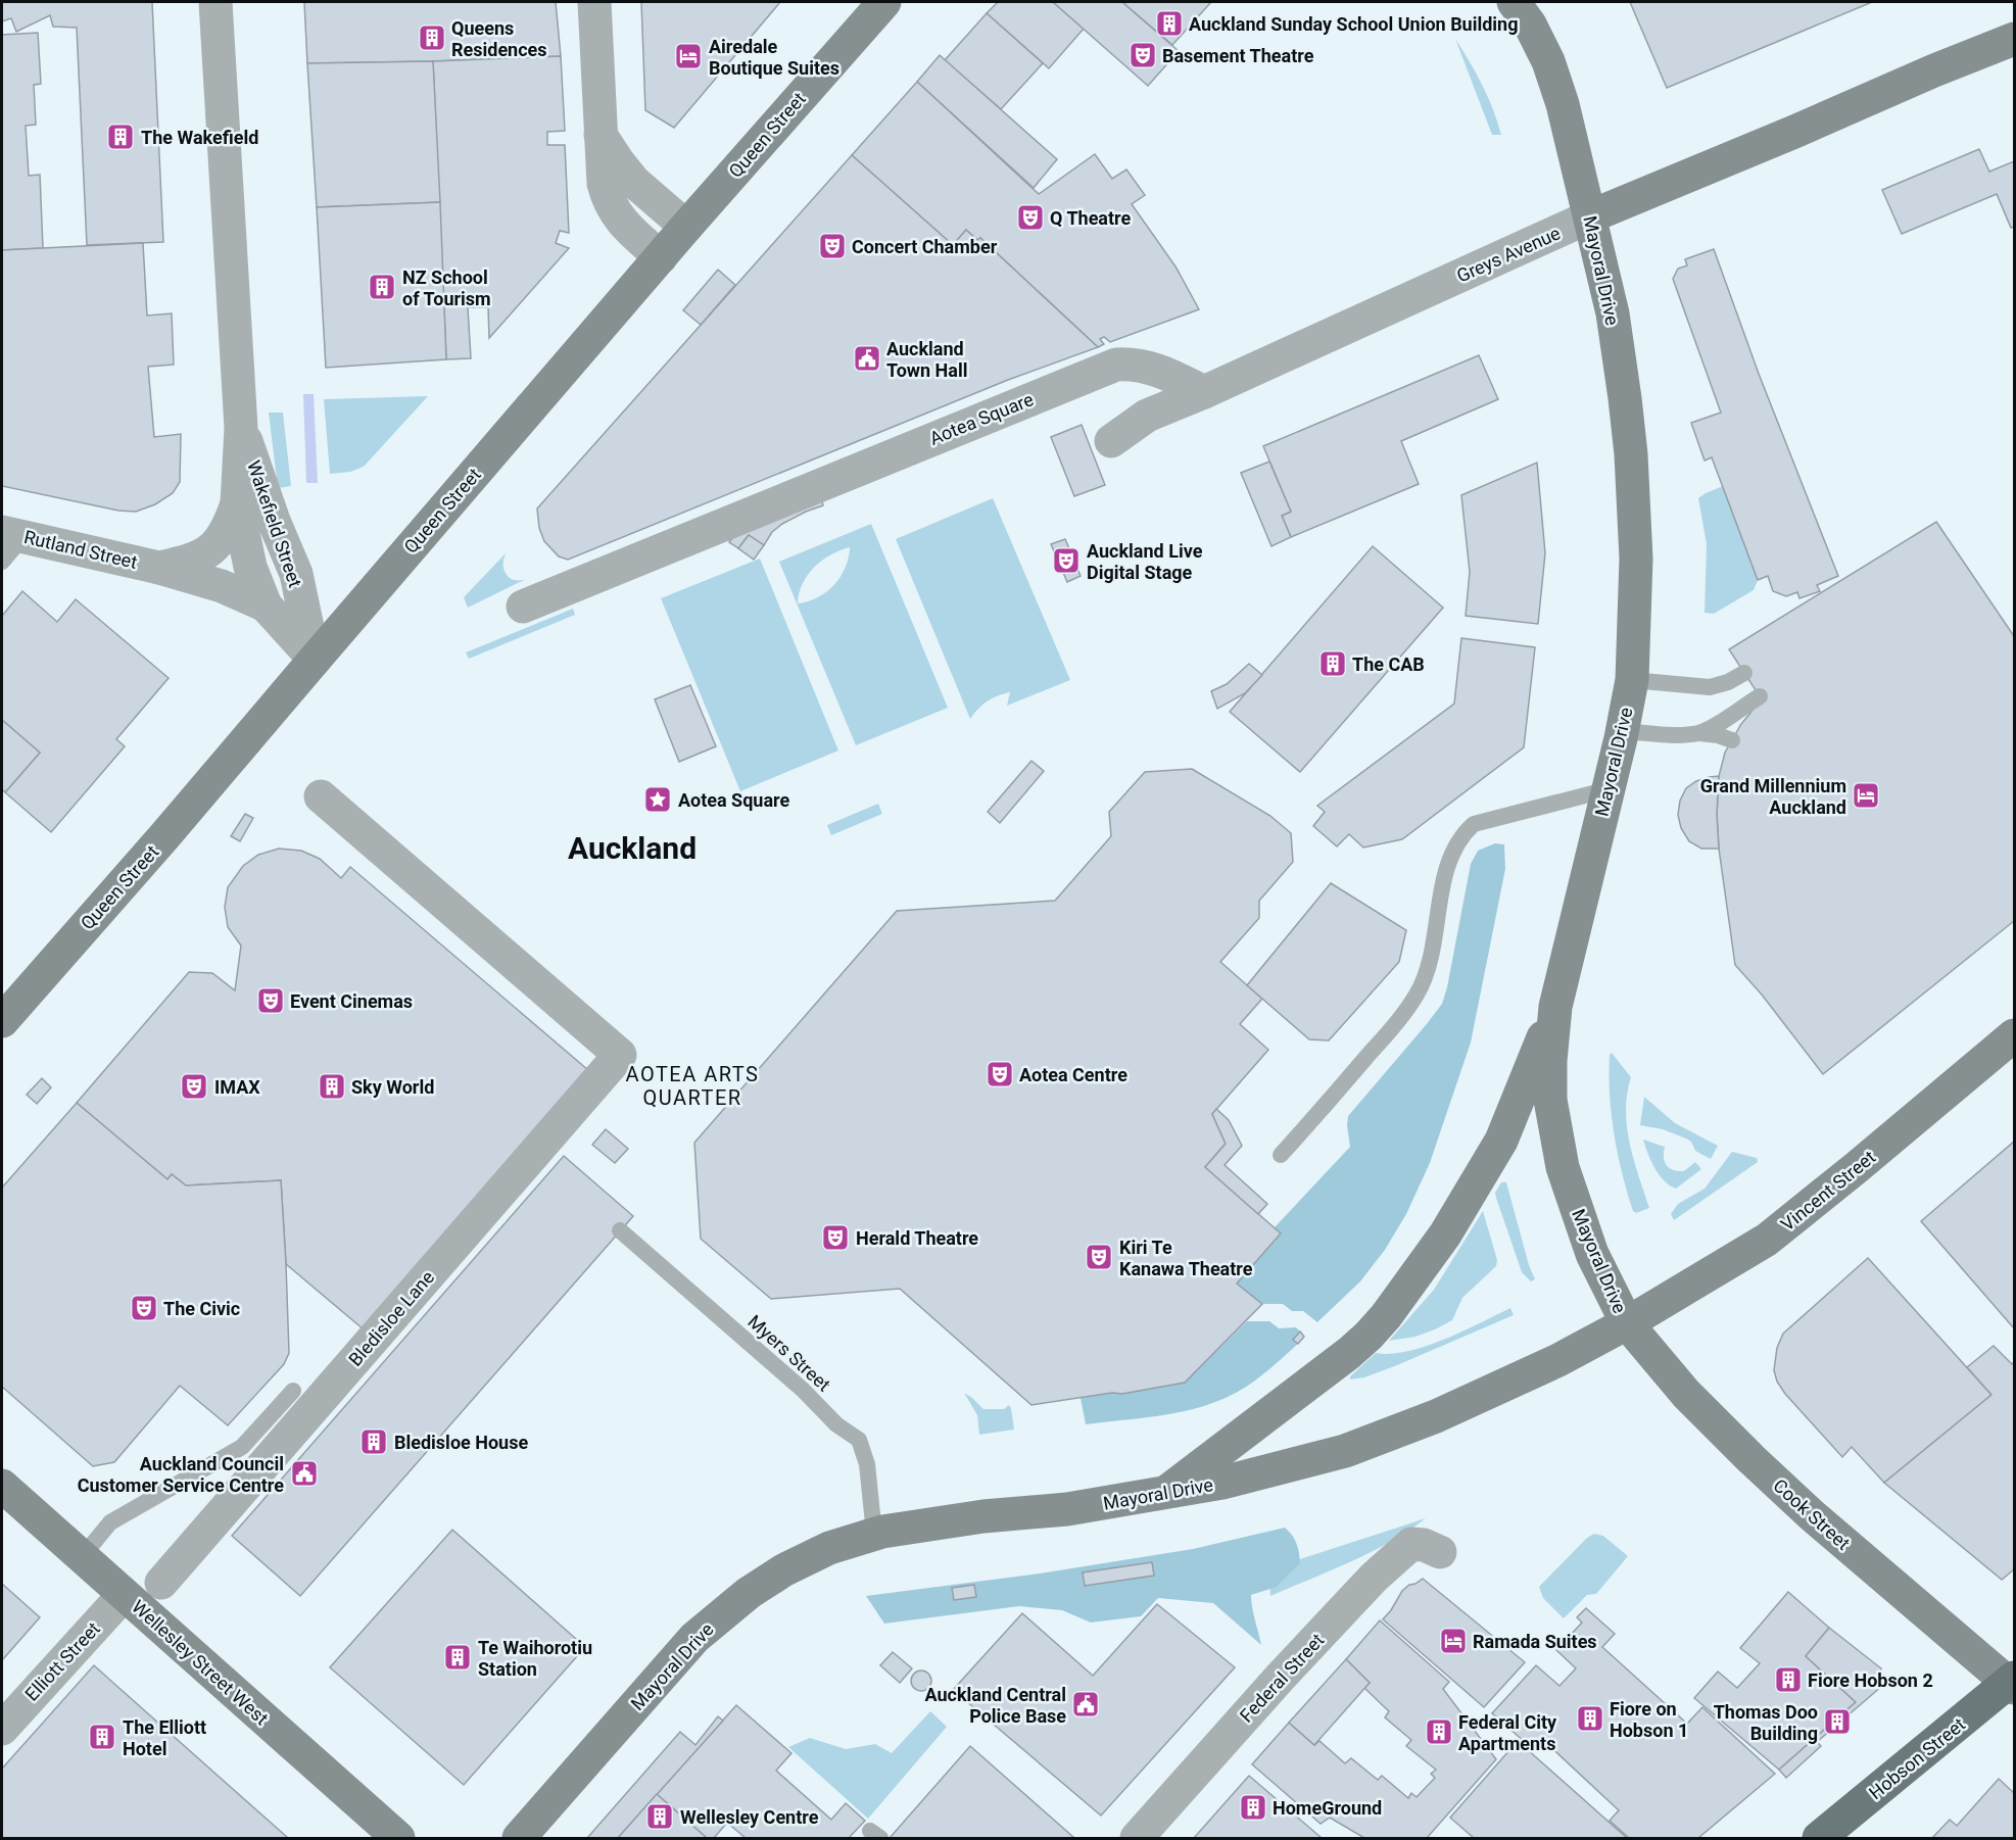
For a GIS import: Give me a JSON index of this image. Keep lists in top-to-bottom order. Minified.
{"streets":{"main road":["Hobson Street"],"street":["Queen Street","Greys Avenue","Mayoral Drive","Aotea Square","Wakefield Street","Rutland Street","Vincent Street","Bledisloe Lane","Cook Street","Elliott Street","Wellesley Street West","Federal Street"],"lane":["Myers Street"]},"crossings":[["Queen Street","Wakefield Street"],["Greys Avenue","Mayoral Drive"],["Greys Avenue","Aotea Square"],["Mayoral Drive","Vincent Street"],["Mayoral Drive","Myers Street"],["Mayoral Drive","Cook Street"],["Wakefield Street","Rutland Street"],["Vincent Street","Cook Street"],["Cook Street","Hobson Street"],["Elliott Street","Wellesley Street West"]],"districts":["Auckland","AOTEA ARTS QUARTER"],"places":{"building":["Auckland Sunday School Union Building","Queens Residences","The Wakefield","NZ School of Tourism","The CAB","Sky World","Bledisloe House","Te Waihorotiu Station","Fiore Hobson 2","Fiore on Hobson 1","Thomas Doo Building","Federal City Apartments","The Elliott Hotel","HomeGround","Wellesley Centre"],"theatre":["Basement Theatre","Q Theatre","Concert Chamber","Auckland Live Digital Stage","Event Cinemas","Aotea Centre","IMAX","Herald Theatre","Kiri Te Kanawa Theatre","The Civic"],"hotel":["Airedale Boutique Suites","Grand Millennium Auckland","Ramada Suites"],"public building":["Auckland Town Hall","Auckland Council Customer Service Centre","Auckland Central Police Base"],"place":["Aotea Square"]}}
